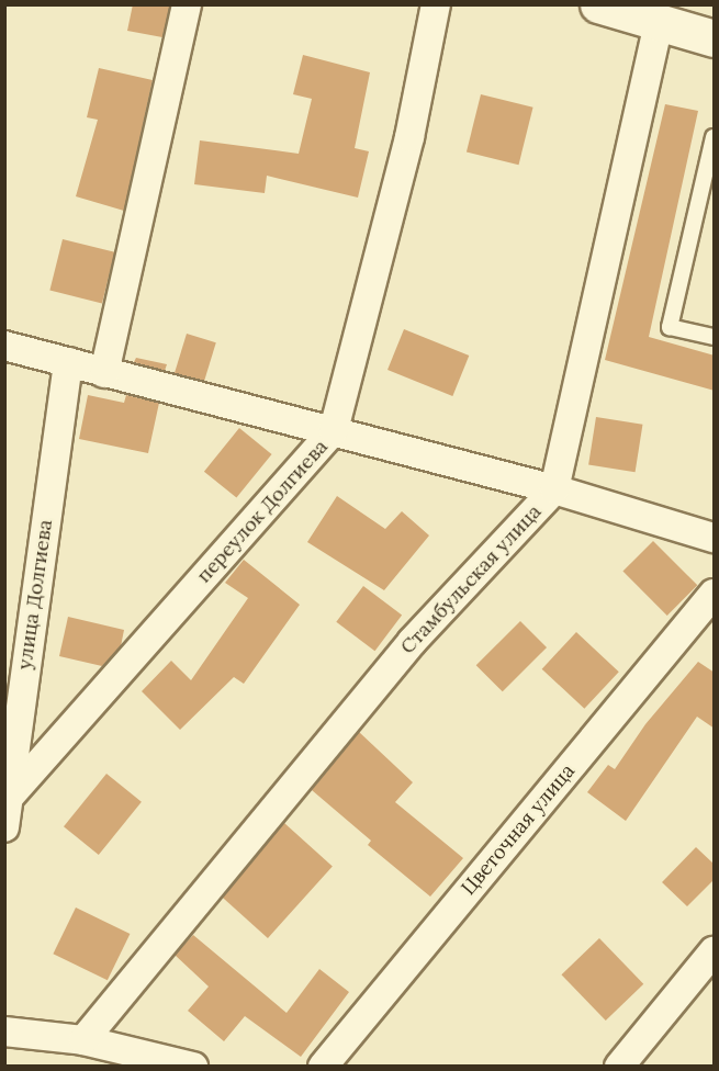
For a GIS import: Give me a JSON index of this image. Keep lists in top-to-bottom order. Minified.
{"streets":{"street":["переулок Долгиева","Стамбульская улица","улица Долгиева","Цветочная улица"]},"crossings":[["переулок Долгиева","улица Долгиева"]]}
